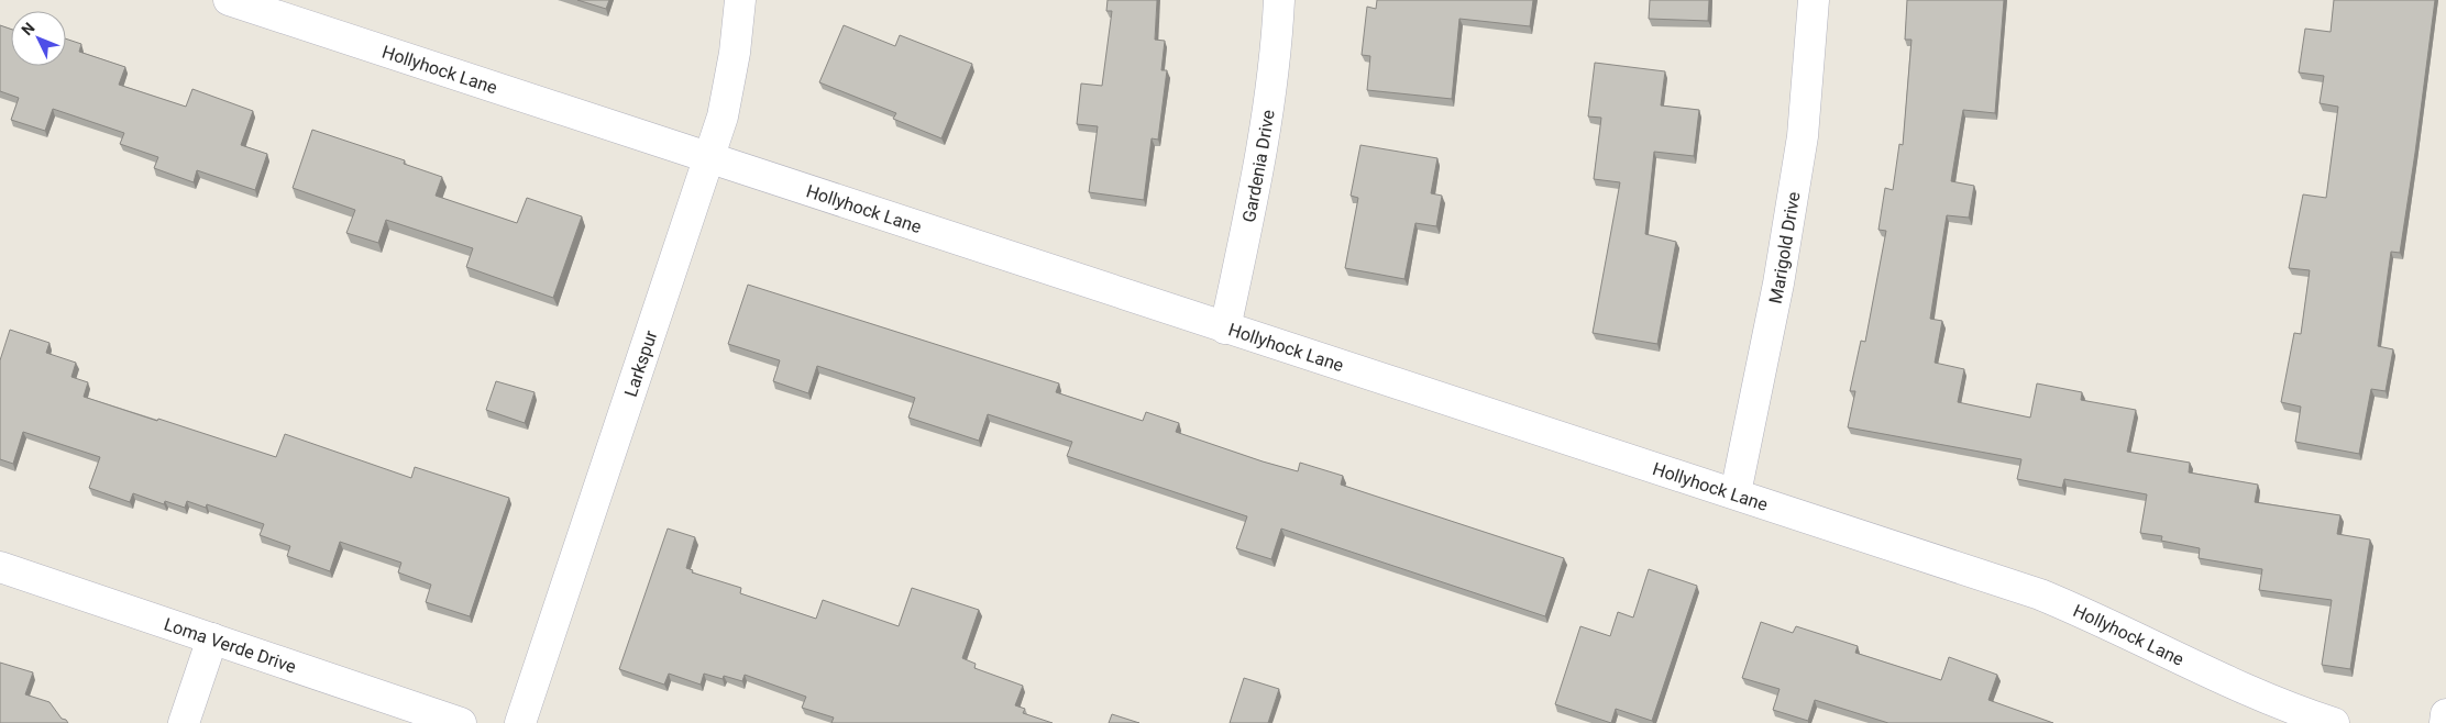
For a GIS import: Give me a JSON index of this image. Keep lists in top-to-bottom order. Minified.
{"streets":{"street":["Hollyhock Lane","Gardenia Drive","Marigold Drive","Larkspur","Loma Verde Drive"]},"crossings":[["Hollyhock Lane","Gardenia Drive"],["Hollyhock Lane","Marigold Drive"],["Hollyhock Lane","Larkspur"]],"north":"top left"}
